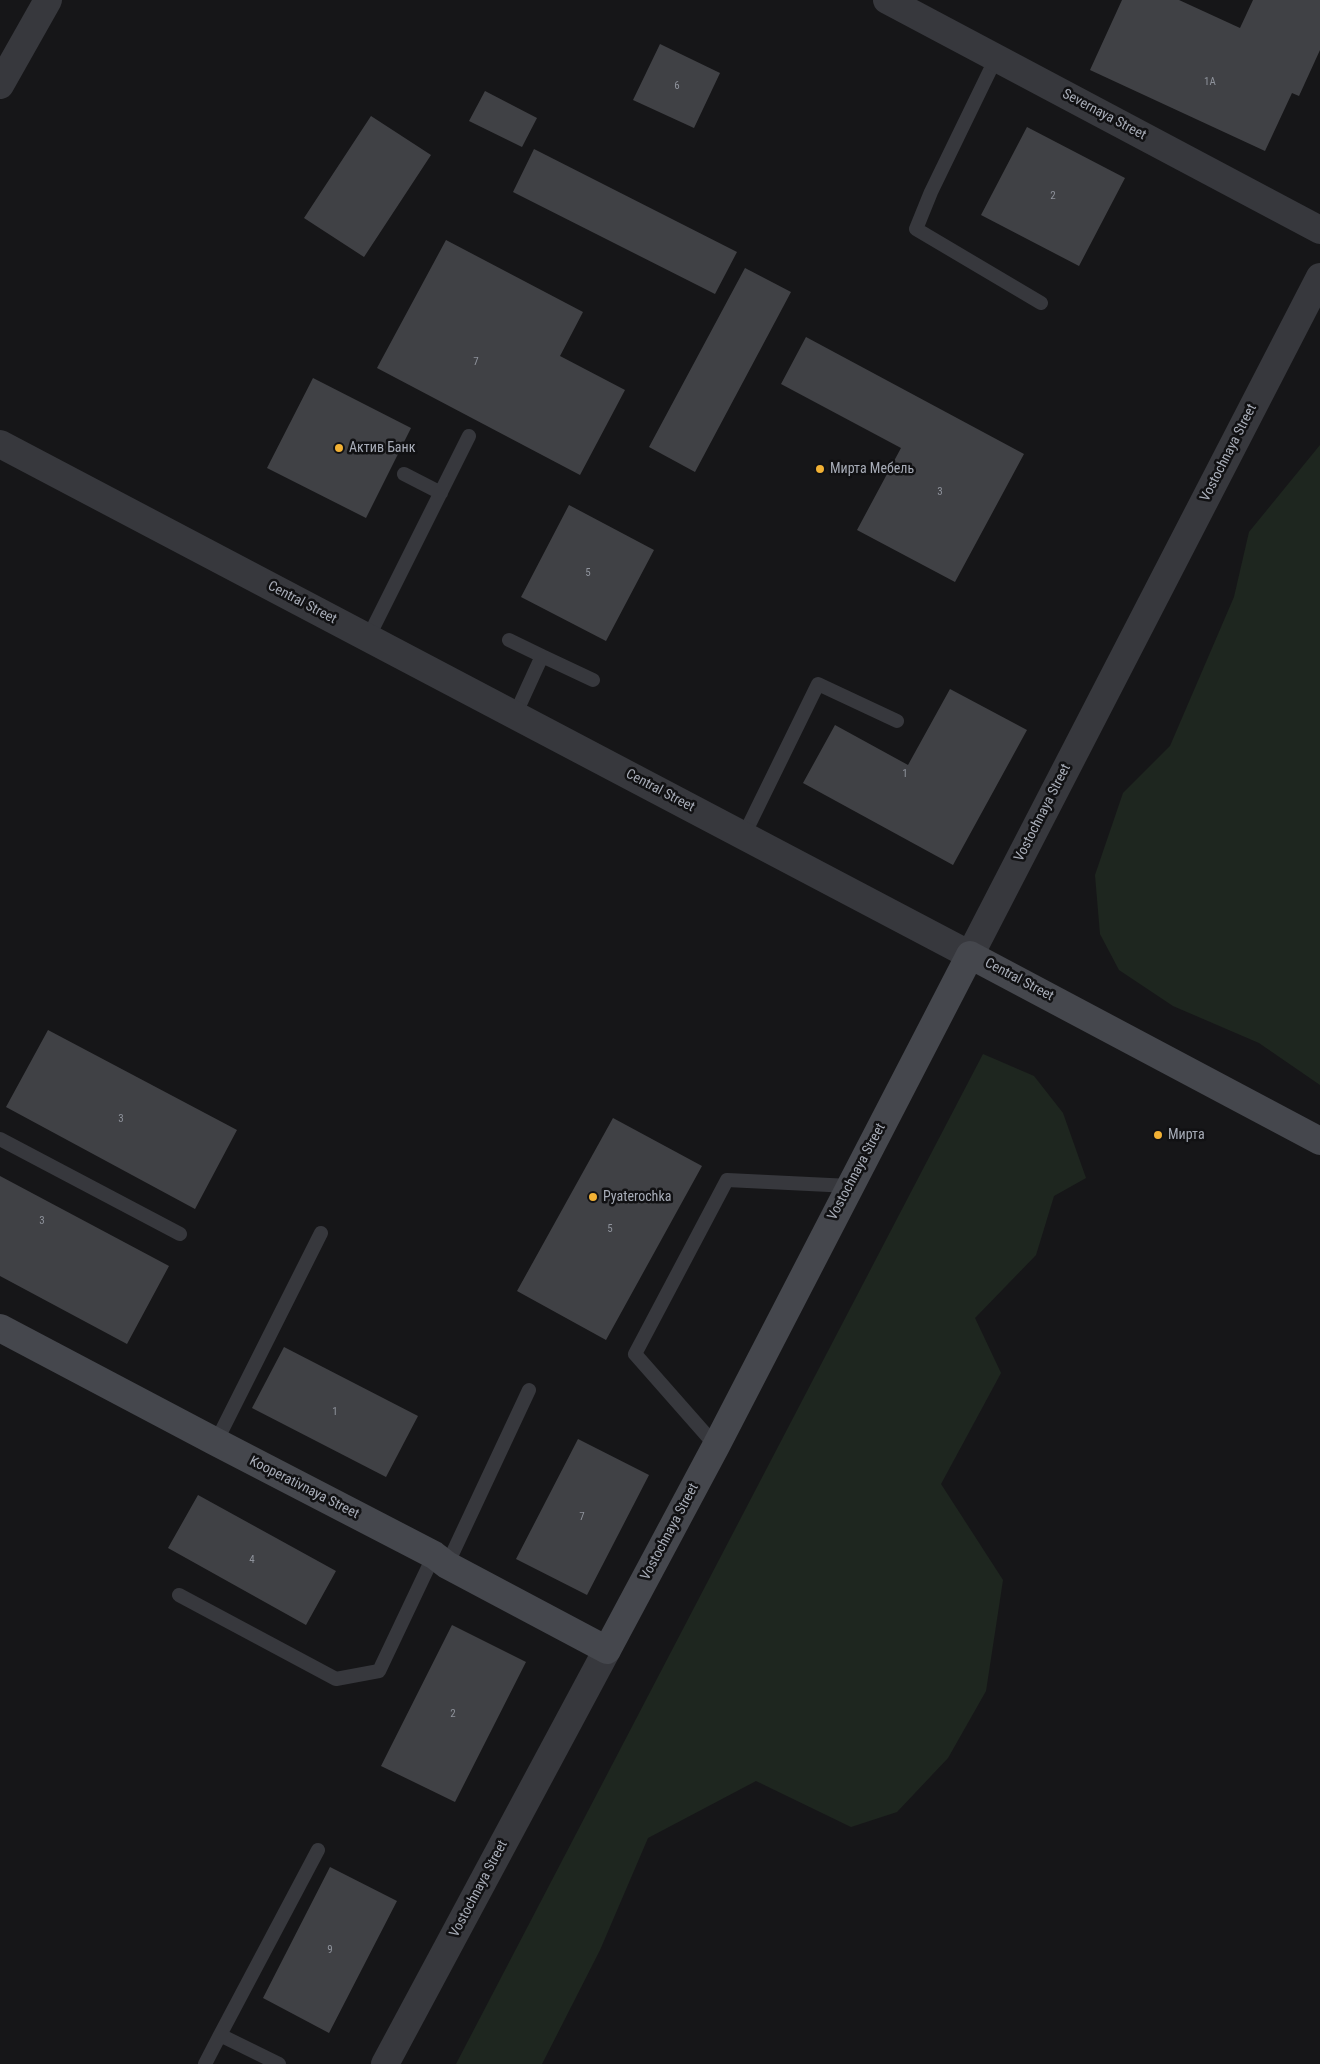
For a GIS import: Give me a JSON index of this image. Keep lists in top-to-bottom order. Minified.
{"streets":{"street":["Severnaya Street","Vostochnaya Street","Central Street","Kooperativnaya Street"]},"crossings":[["Vostochnaya Street","Central Street"],["Vostochnaya Street","Kooperativnaya Street"]],"places":["Актив Банк","Мирта Мебель","Мирта","Pyaterochka"],"house_numbers":["1А","6","2","7","3","5","1","3","3","5","1","7","4","2","9"]}
